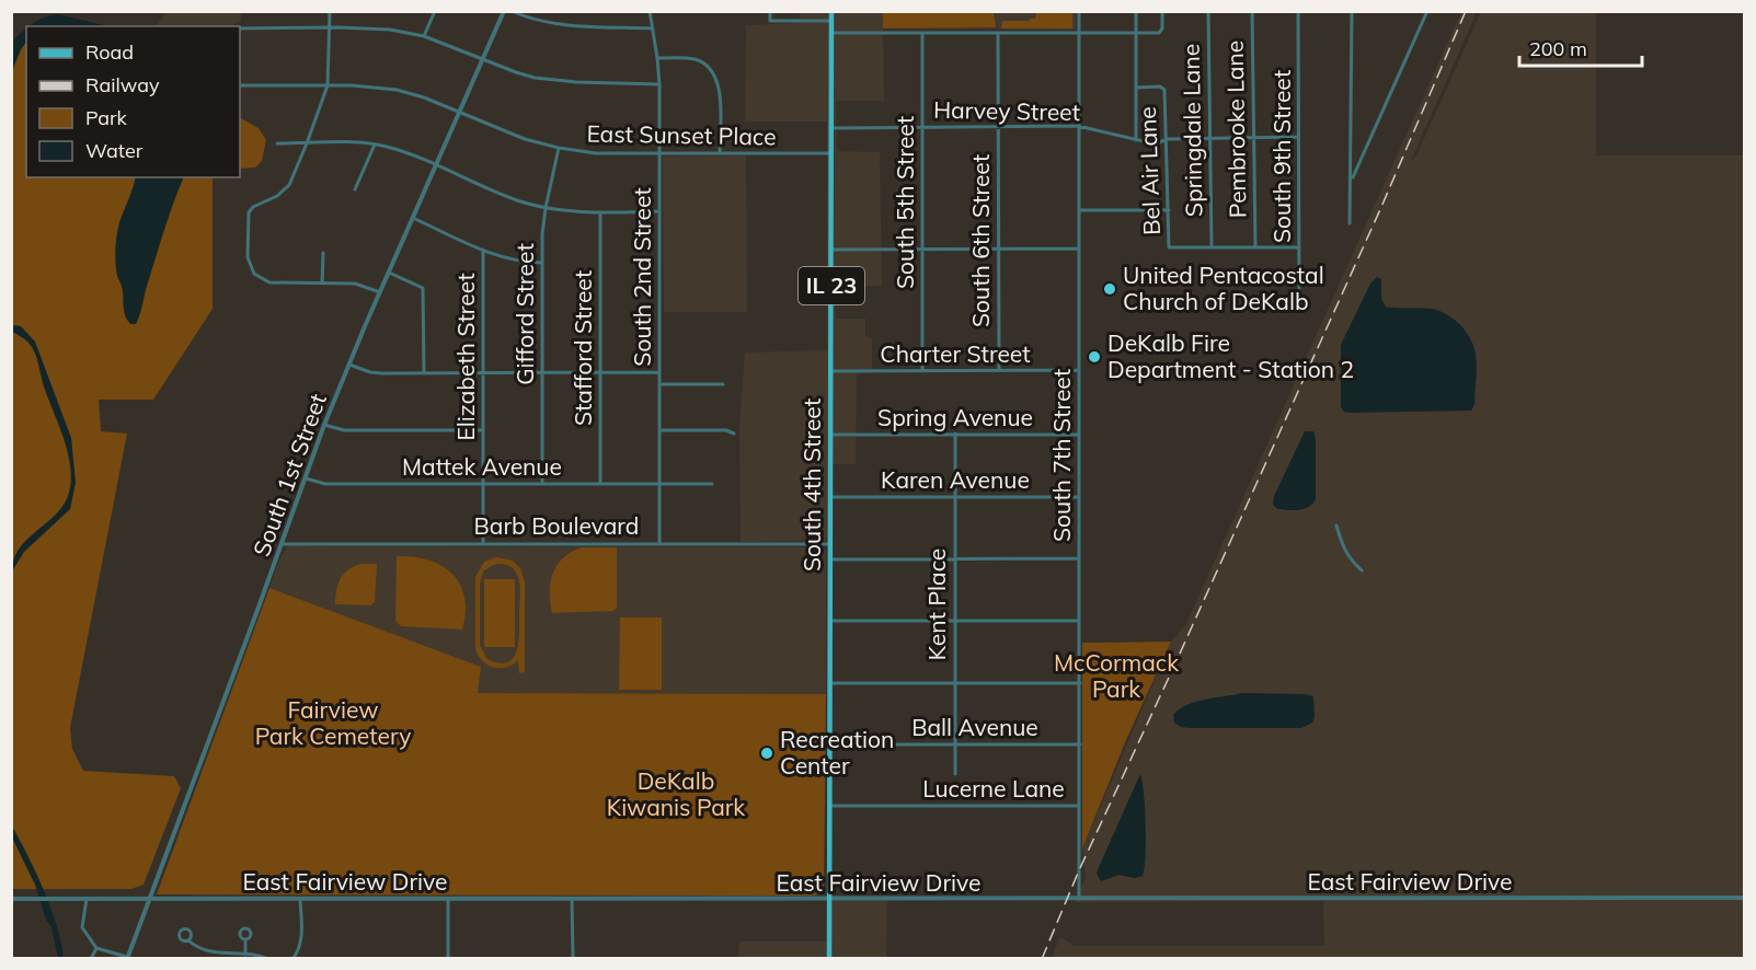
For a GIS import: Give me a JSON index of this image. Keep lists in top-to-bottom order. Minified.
{"streets":{"main road":["IL 23","South 4th Street"],"street":["Harvey Street","Pembrooke Lane","Springdale Lane","East Sunset Place","South 9th Street","Bel Air Lane","South 5th Street","South 6th Street","South 2nd Street","Gifford Street","Stafford Street","Charter Street","Elizabeth Street","Spring Avenue","South 7th Street","Mattek Avenue","South 1st Street","Karen Avenue","Barb Boulevard","Kent Place","Ball Avenue","Lucerne Lane","East Fairview Drive"]},"crossings":[["Harvey Street","Pembrooke Lane"],["Harvey Street","Springdale Lane"],["Harvey Street","South 9th Street"],["Harvey Street","Bel Air Lane"],["Harvey Street","South 5th Street"],["Harvey Street","South 6th Street"],["Harvey Street","South 7th Street"],["Harvey Street","South 4th Street"],["Springdale Lane","Bel Air Lane"],["East Sunset Place","South 2nd Street"],["East Sunset Place","Gifford Street"],["East Sunset Place","South 1st Street"],["East Sunset Place","South 4th Street"],["South 5th Street","Charter Street"],["South 6th Street","Charter Street"],["South 2nd Street","Mattek Avenue"],["South 2nd Street","Barb Boulevard"],["Gifford Street","Mattek Avenue"],["Stafford Street","Mattek Avenue"],["Charter Street","South 7th Street"],["Charter Street","South 4th Street"],["Elizabeth Street","Mattek Avenue"],["Elizabeth Street","Barb Boulevard"],["Spring Avenue","South 7th Street"],["Spring Avenue","South 4th Street"],["Spring Avenue","Kent Place"],["South 7th Street","Karen Avenue"],["South 7th Street","Ball Avenue"],["South 7th Street","Lucerne Lane"],["South 7th Street","East Fairview Drive"],["Mattek Avenue","South 1st Street"],["South 1st Street","Barb Boulevard"],["South 1st Street","East Fairview Drive"],["Karen Avenue","South 4th Street"],["Karen Avenue","Kent Place"],["South 4th Street","Barb Boulevard"],["South 4th Street","Ball Avenue"],["South 4th Street","Lucerne Lane"],["South 4th Street","East Fairview Drive"],["Kent Place","Ball Avenue"]],"parks":["McCormack Park","Fairview Park Cemetery","DeKalb Kiwanis Park"],"places":["United Pentacostal Church of DeKalb","DeKalb Fire Department - Station 2","Recreation Center"],"legend":["Road","Railway","Park","Water"],"scale_bar":"200 m"}
